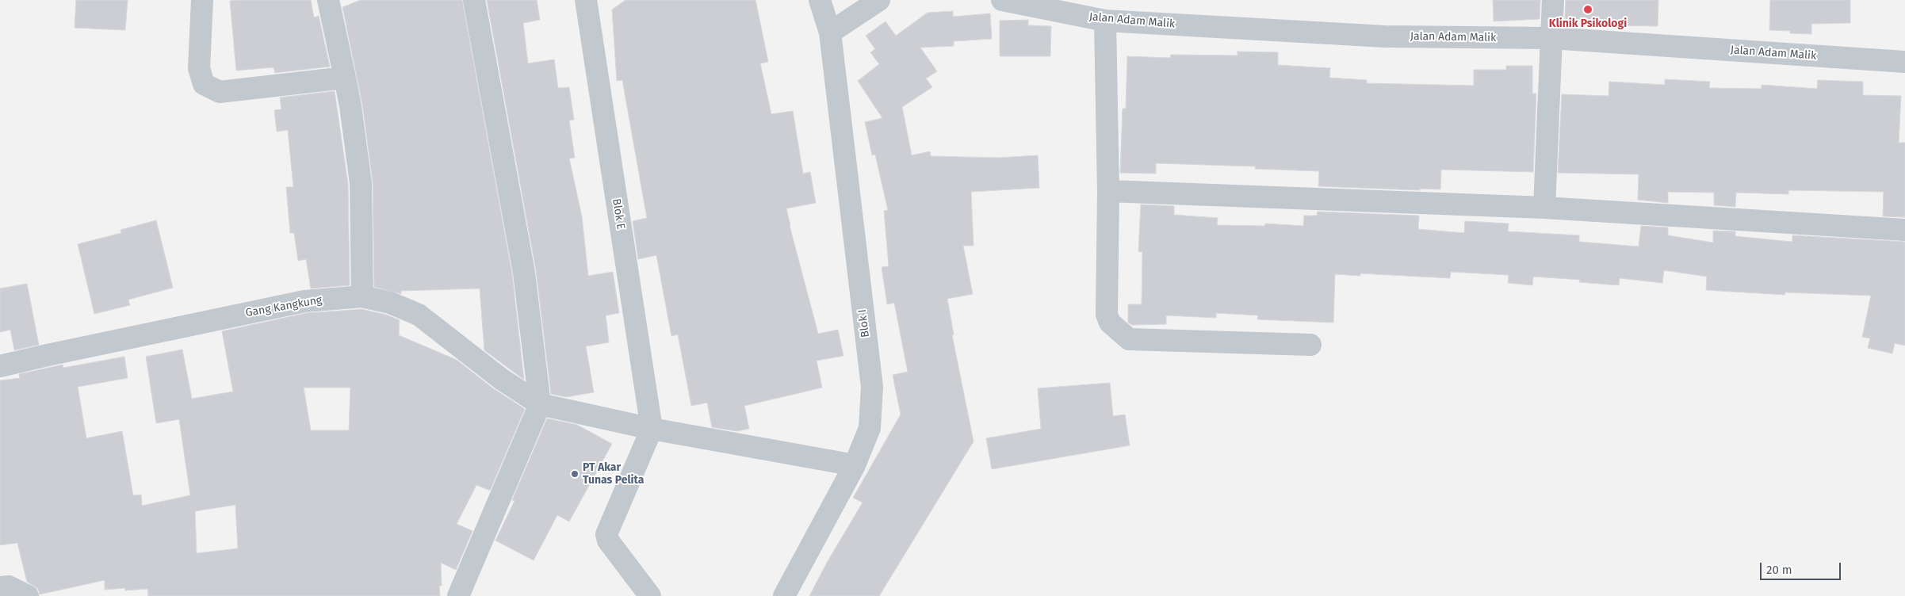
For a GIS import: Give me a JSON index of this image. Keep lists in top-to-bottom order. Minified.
{"streets":{"street":["Jalan Adam Malik","Blok E","Gang Kangkung","Blok I"]},"places":["Klinik Psikologi","PT Akar Tunas Pelita"],"scale_bar":"20 m"}
